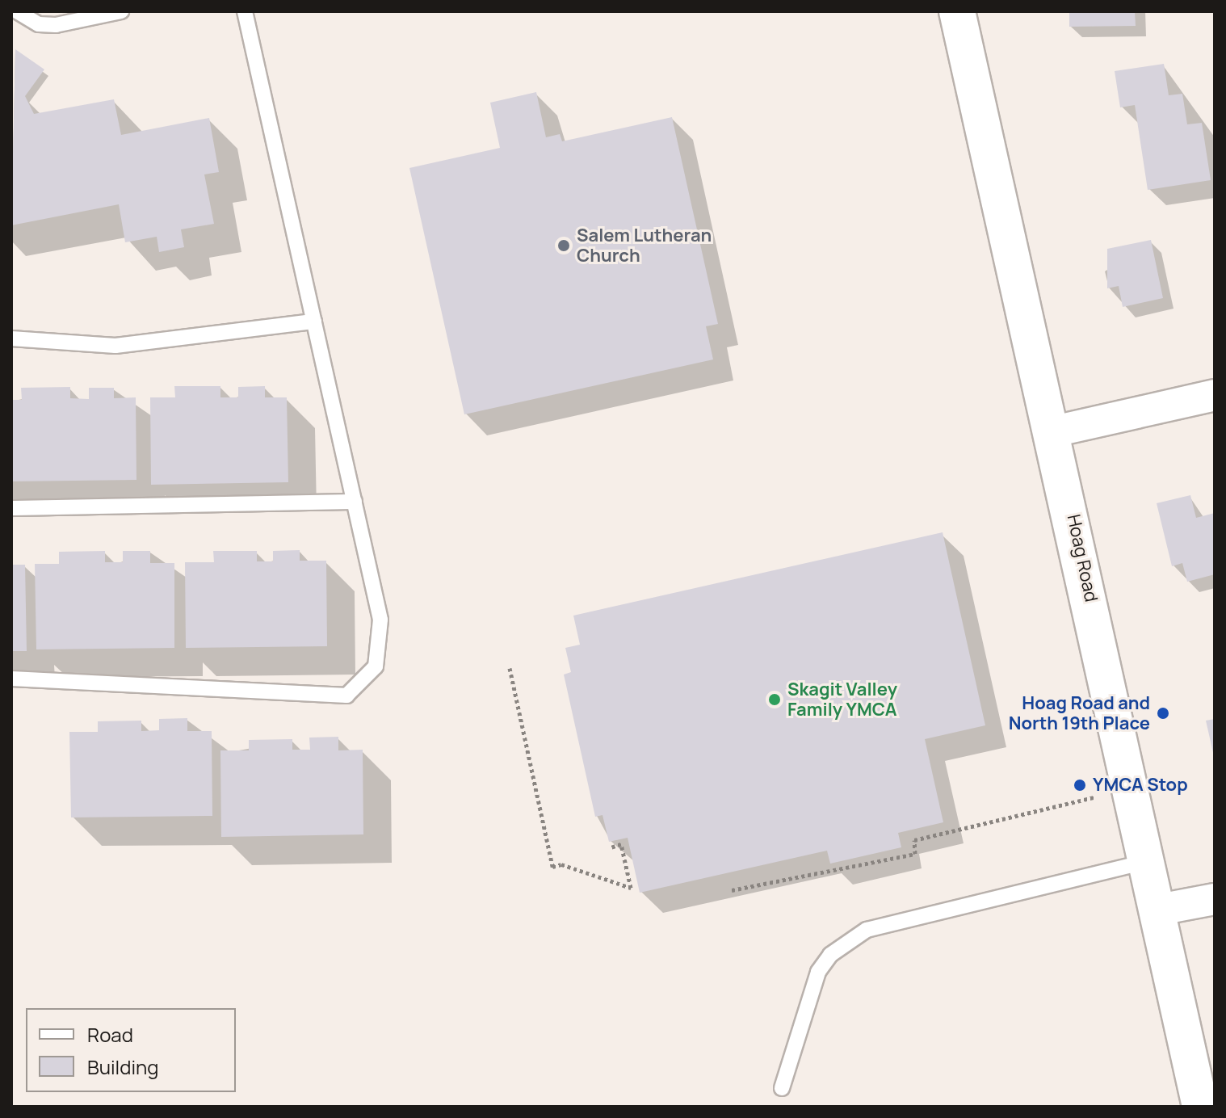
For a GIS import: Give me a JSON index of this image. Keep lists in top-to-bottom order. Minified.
{"streets":{"street":["Hoag Road"]},"places":["Salem Lutheran Church","Skagit Valley Family YMCA","Hoag Road and North 19th Place","YMCA Stop"],"legend":["Road","Building"]}
